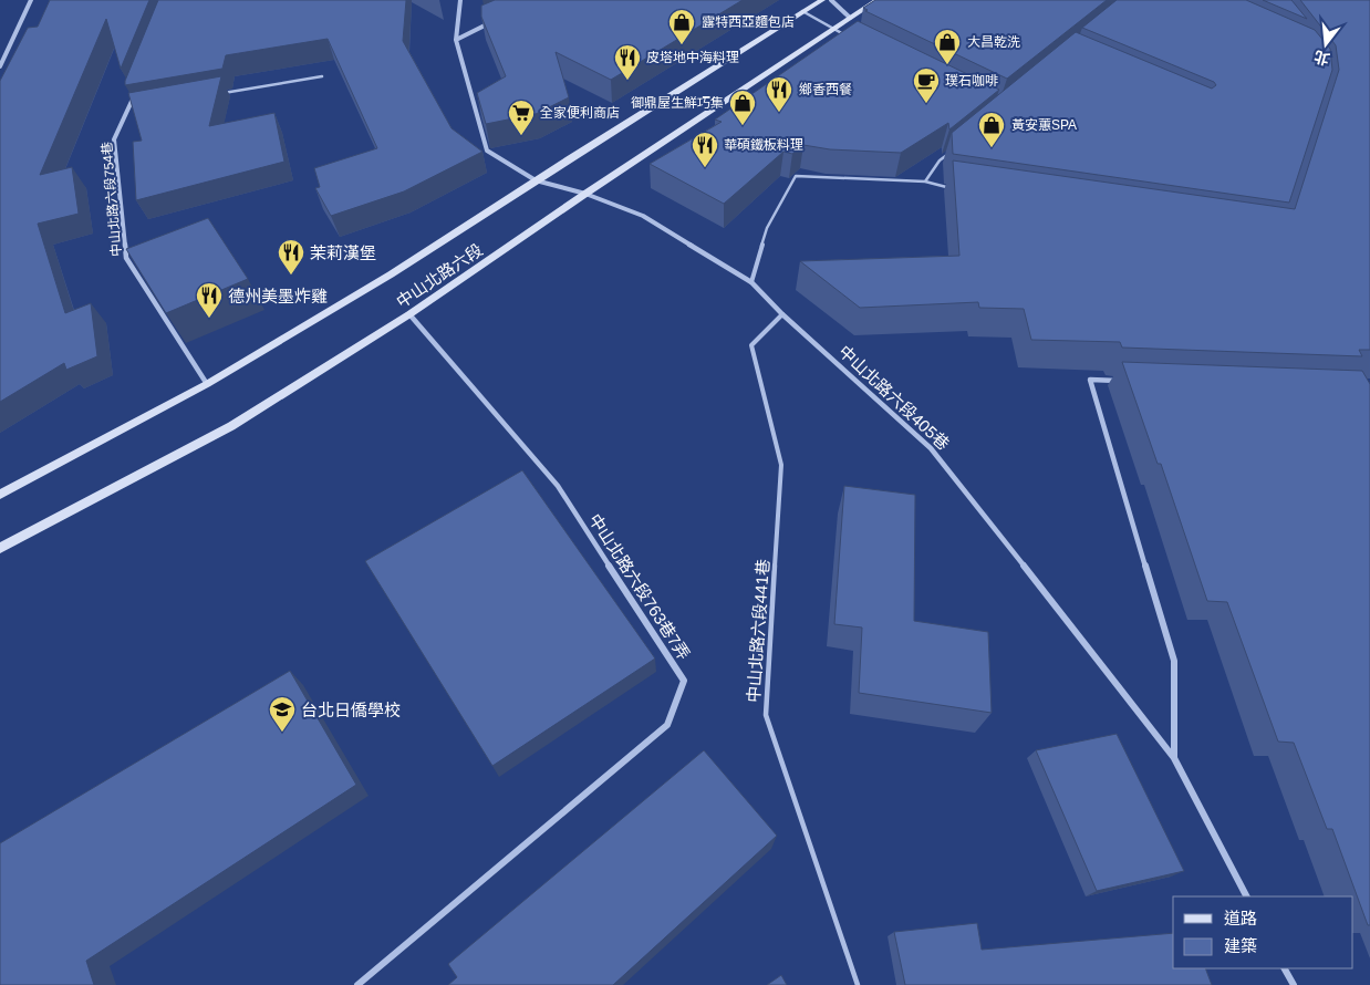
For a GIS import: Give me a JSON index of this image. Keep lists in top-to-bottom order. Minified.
{"streets":{"main road":["中山北路六段"],"street":["中山北路六段754巷","中山北路六段405巷","中山北路六段763巷7弄"],"lane":["中山北路六段441巷"]},"crossings":[["中山北路六段754巷","中山北路六段"],["中山北路六段","中山北路六段405巷"],["中山北路六段","中山北路六段763巷7弄"],["中山北路六段405巷","中山北路六段441巷"]],"places":{"shop":["露特西亞麵包店","大昌乾洗","御鼎屋生鮮巧集","黃安蕙SPA"],"restaurant":["皮塔地中海料理","鄉香西餐","華碩鐵板料理","茉莉漢堡","德州美墨炸雞"],"cafe":["璞石咖啡"],"supermarket":["全家便利商店"],"school or university":["台北日僑學校"]},"legend":["道路","建築"],"north":"bottom"}
